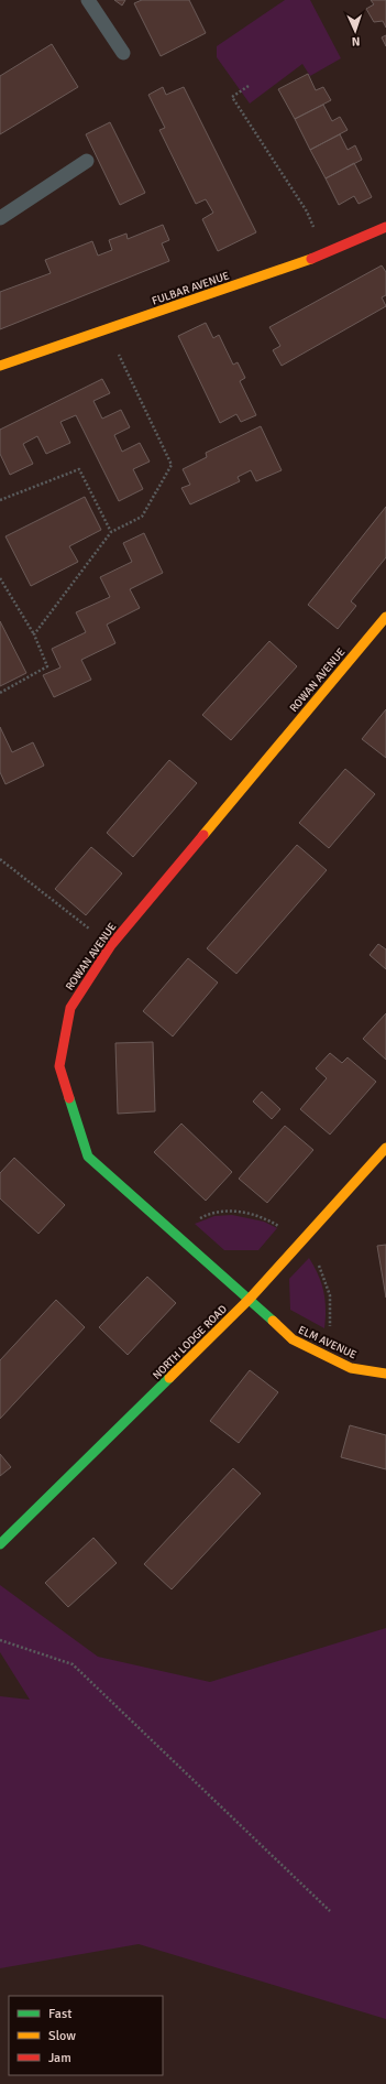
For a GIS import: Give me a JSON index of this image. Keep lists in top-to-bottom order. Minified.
{"streets":{"street":["FULBAR AVENUE","ROWAN AVENUE","NORTH LODGE ROAD","ELM AVENUE"]},"crossings":[["ROWAN AVENUE","NORTH LODGE ROAD"],["ROWAN AVENUE","ELM AVENUE"],["NORTH LODGE ROAD","ELM AVENUE"]],"legend":["Fast","Slow","Jam"],"north":"bottom"}
